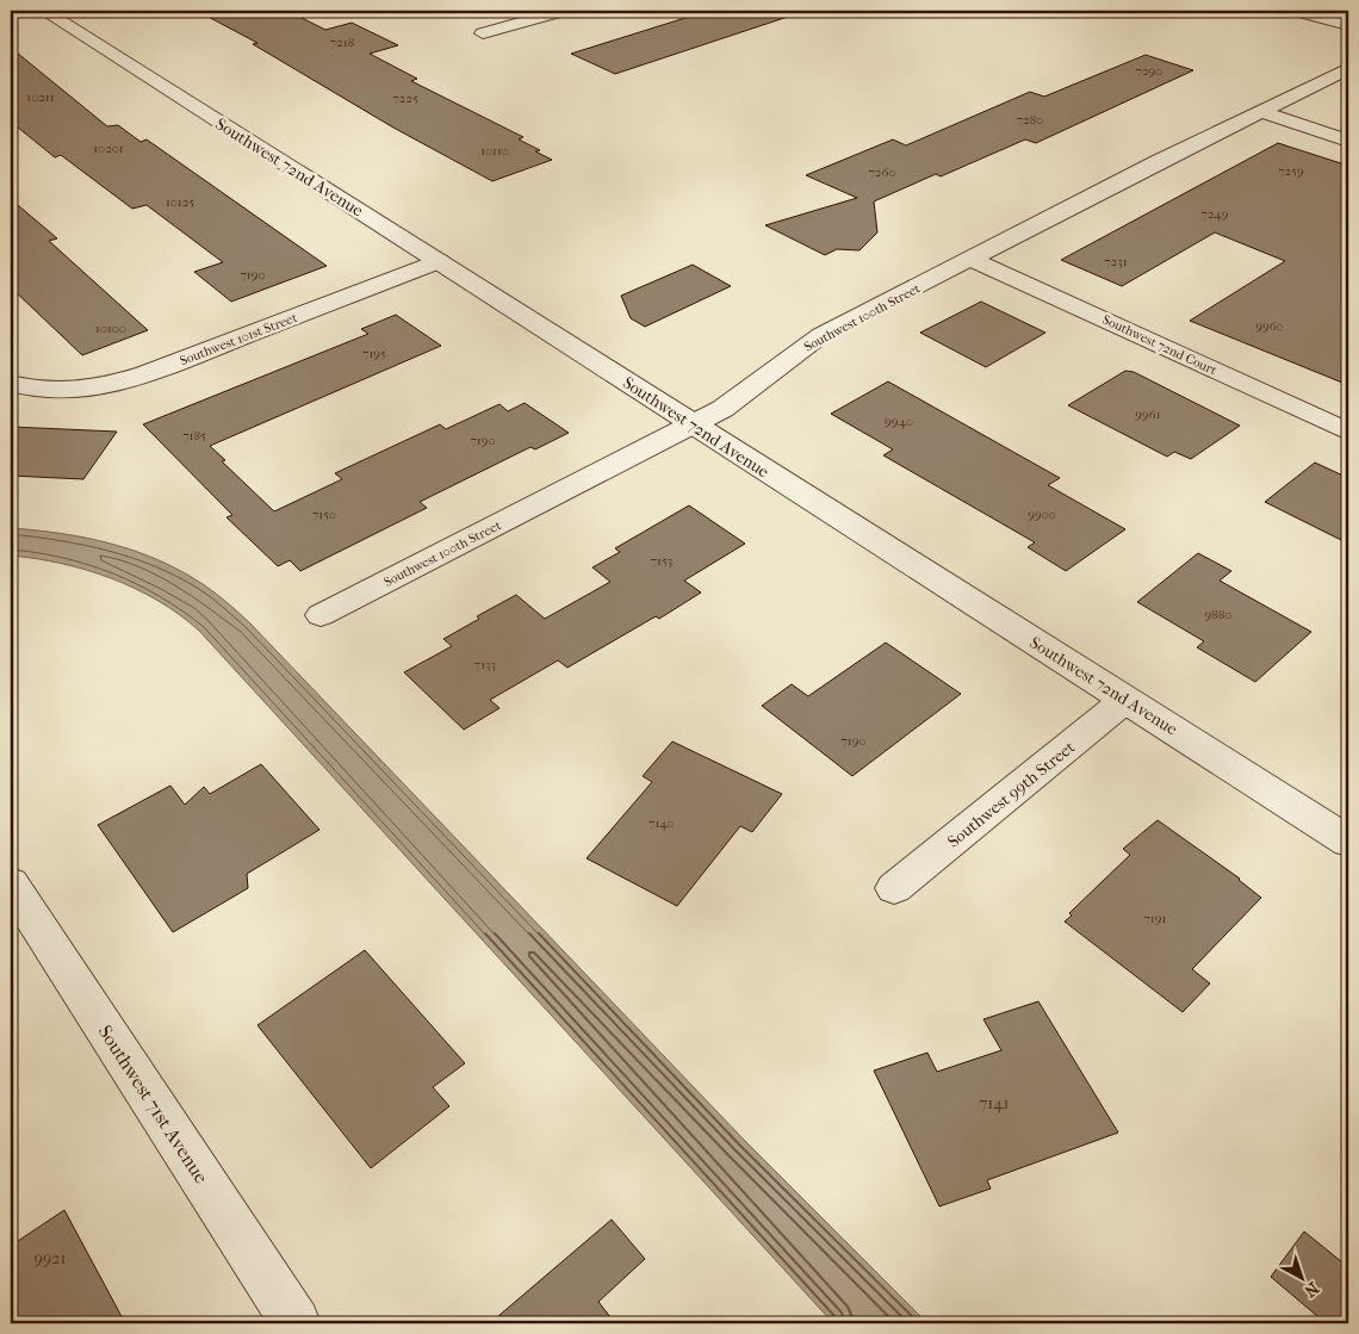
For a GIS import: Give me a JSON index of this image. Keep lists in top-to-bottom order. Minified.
{"streets":{"street":["Southwest 72nd Avenue","Southwest 100th Street","Southwest 101st Street","Southwest 72nd Court","Southwest 99th Street","Southwest 71st Avenue"]},"crossings":[["Southwest 72nd Avenue","Southwest 100th Street"],["Southwest 72nd Avenue","Southwest 101st Street"],["Southwest 72nd Avenue","Southwest 99th Street"],["Southwest 100th Street","Southwest 72nd Court"]],"house_numbers":["7218","7290","10211","7225","7280","10201","10110","7259","7260","10125","7249","7231","7190","9960","10100","7195","9961","9940","7185","7190","7150","9900","7153","9880","7133","7190","7140","7191","7141","9921"],"north":"bottom right"}
